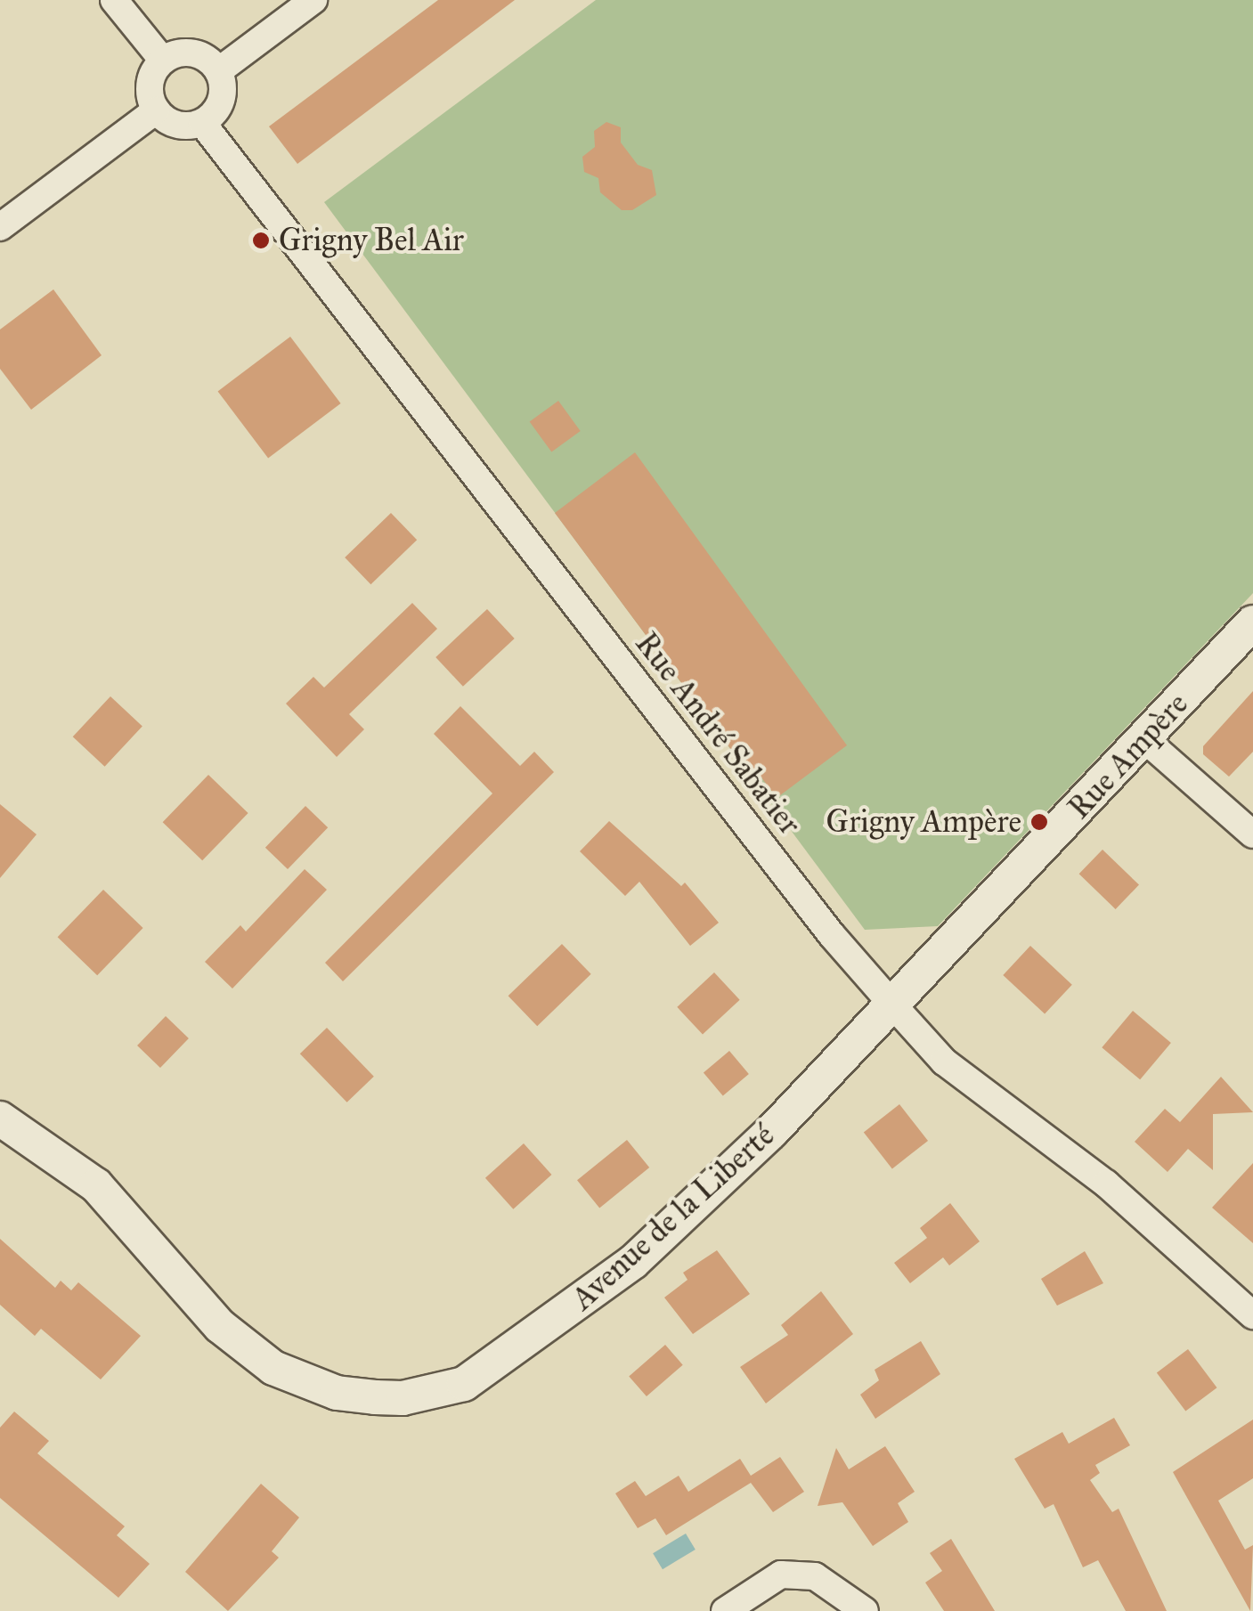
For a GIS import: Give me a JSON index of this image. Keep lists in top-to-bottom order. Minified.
{"streets":{"street":["Rue André Sabatier","Rue Ampère","Avenue de la Liberté"]},"crossings":[["Rue André Sabatier","Rue Ampère"],["Rue André Sabatier","Avenue de la Liberté"],["Rue Ampère","Avenue de la Liberté"]],"places":["Grigny Bel Air","Grigny Ampère"]}
